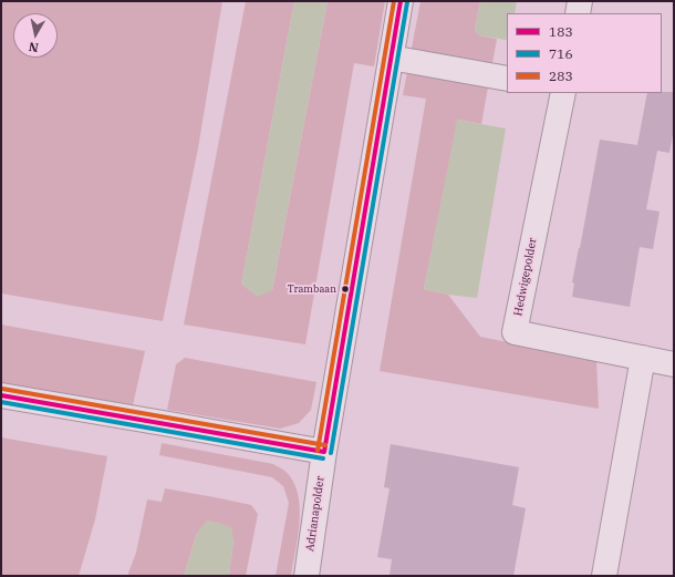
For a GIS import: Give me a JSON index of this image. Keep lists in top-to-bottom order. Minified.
{"streets":{"street":["Hedwigepolder","Adrianapolder"]},"places":["Trambaan"],"lines":["transit line 183","transit line 283","transit line 716"],"legend":["183","716","283"],"north":"bottom"}
